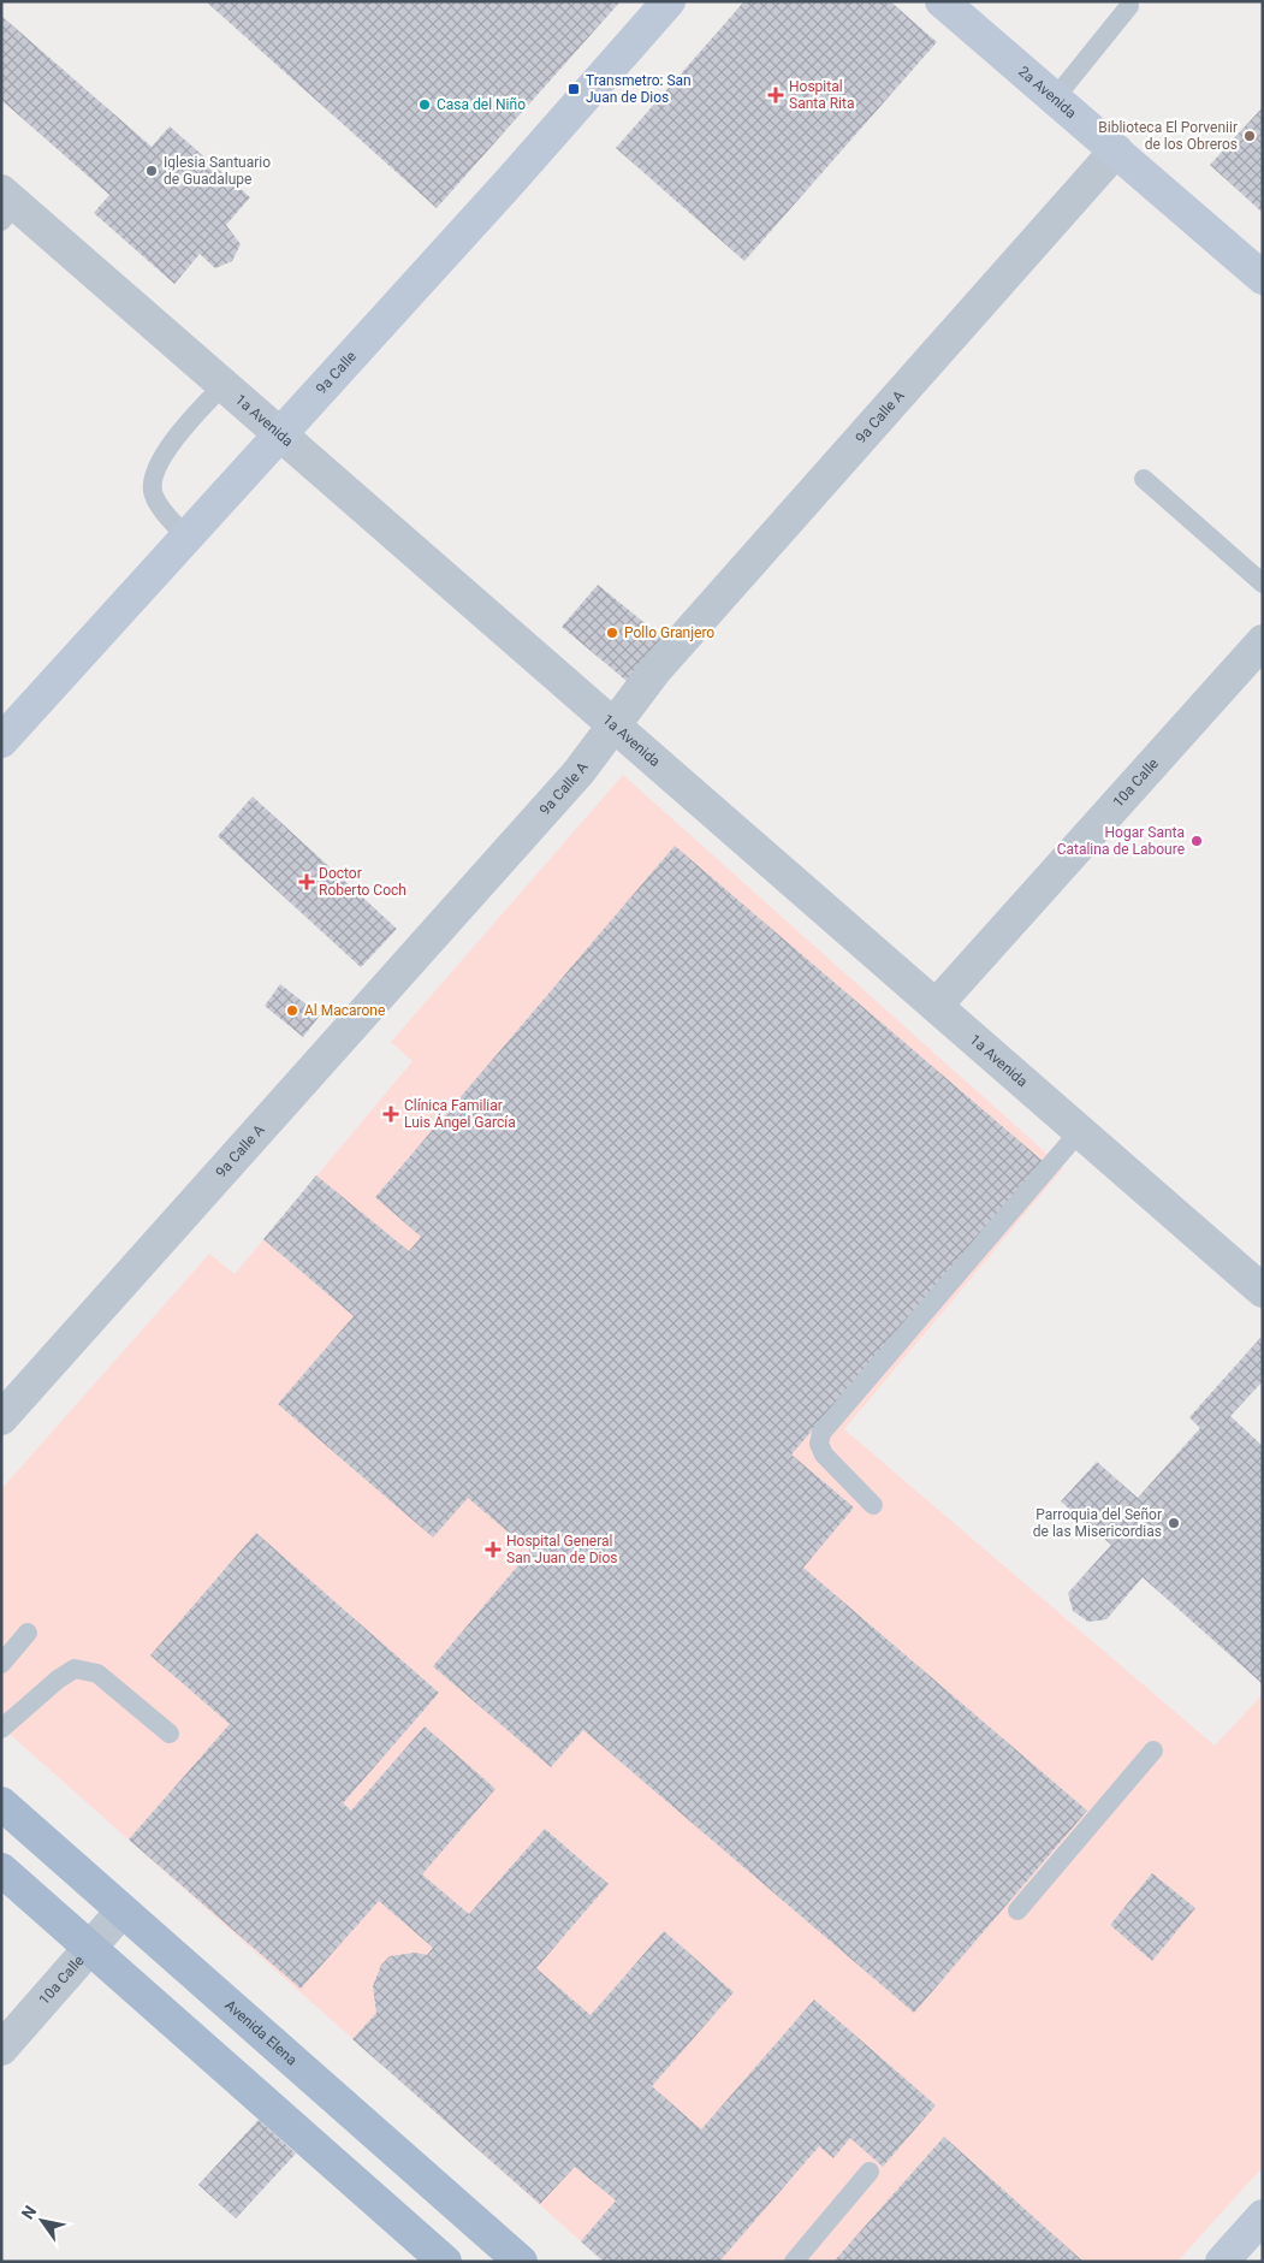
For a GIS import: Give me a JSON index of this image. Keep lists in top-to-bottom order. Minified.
{"streets":{"main road":["2a Avenida","9a Calle","Avenida Elena"],"street":["9a Calle A","1a Avenida","10a Calle"]},"crossings":[["2a Avenida","9a Calle A"],["9a Calle","1a Avenida"],["9a Calle A","1a Avenida"],["1a Avenida","10a Calle"],["10a Calle","Avenida Elena"]],"places":{"transit":["Transmetro: San Juan de Dios"],"health":["Hospital Santa Rita","Doctor Roberto Coch","Clínica Familiar Luis Ángel García","Hospital General San Juan de Dios"],"other":["Casa del Niño","Biblioteca El Porveniir de los Obreros","Iglesia Santuario de Guadalupe","Pollo Granjero","Hogar Santa Catalina de Laboure","Al Macarone","Parroquia del Señor de las Misericordias"]},"north":"top left"}
